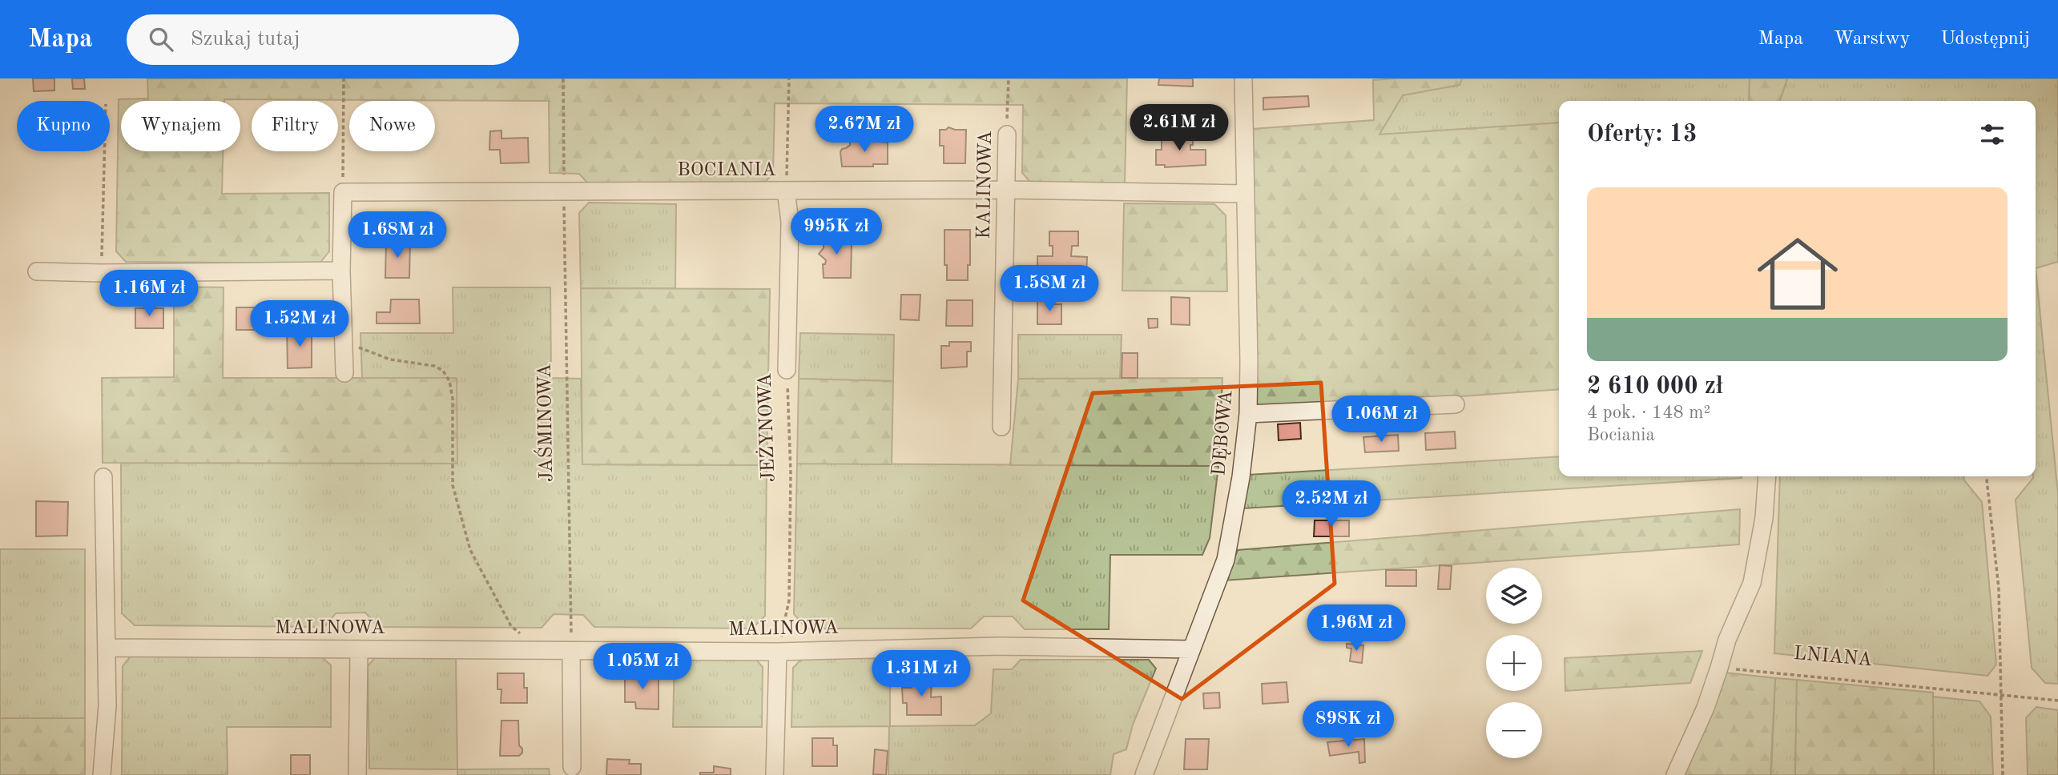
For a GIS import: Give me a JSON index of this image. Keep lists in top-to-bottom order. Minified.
{"streets":{"street":["BOCIANIA","KALINOWA","JEŻYNOWA","DĘBOWA","MALINOWA"],"path":["JAŚMINOWA","LNIANA"]},"crossings":[["BOCIANIA","KALINOWA"],["BOCIANIA","JAŚMINOWA"],["BOCIANIA","JEŻYNOWA"],["BOCIANIA","DĘBOWA"],["JAŚMINOWA","MALINOWA"],["JEŻYNOWA","MALINOWA"],["DĘBOWA","MALINOWA"]],"page":{"header":"Mapa","search":"Szukaj tutaj","nav":["Mapa","Warstwy","Udostępnij"],"chip":["Kupno","Wynajem","Filtry","Nowe"],"heading":"Oferty: 13","price":["2.61M zł","2.67M zł","995K zł","1.68M zł","1.58M zł","1.16M zł","1.52M zł","1.06M zł","2.52M zł","1.96M zł","1.05M zł","1.31M zł","898K zł"],"list":[{"name":"2 610 000 zł","note":"4 pok. · 148 m² · Bociania"}],"map_buttons":["+","−"]}}
